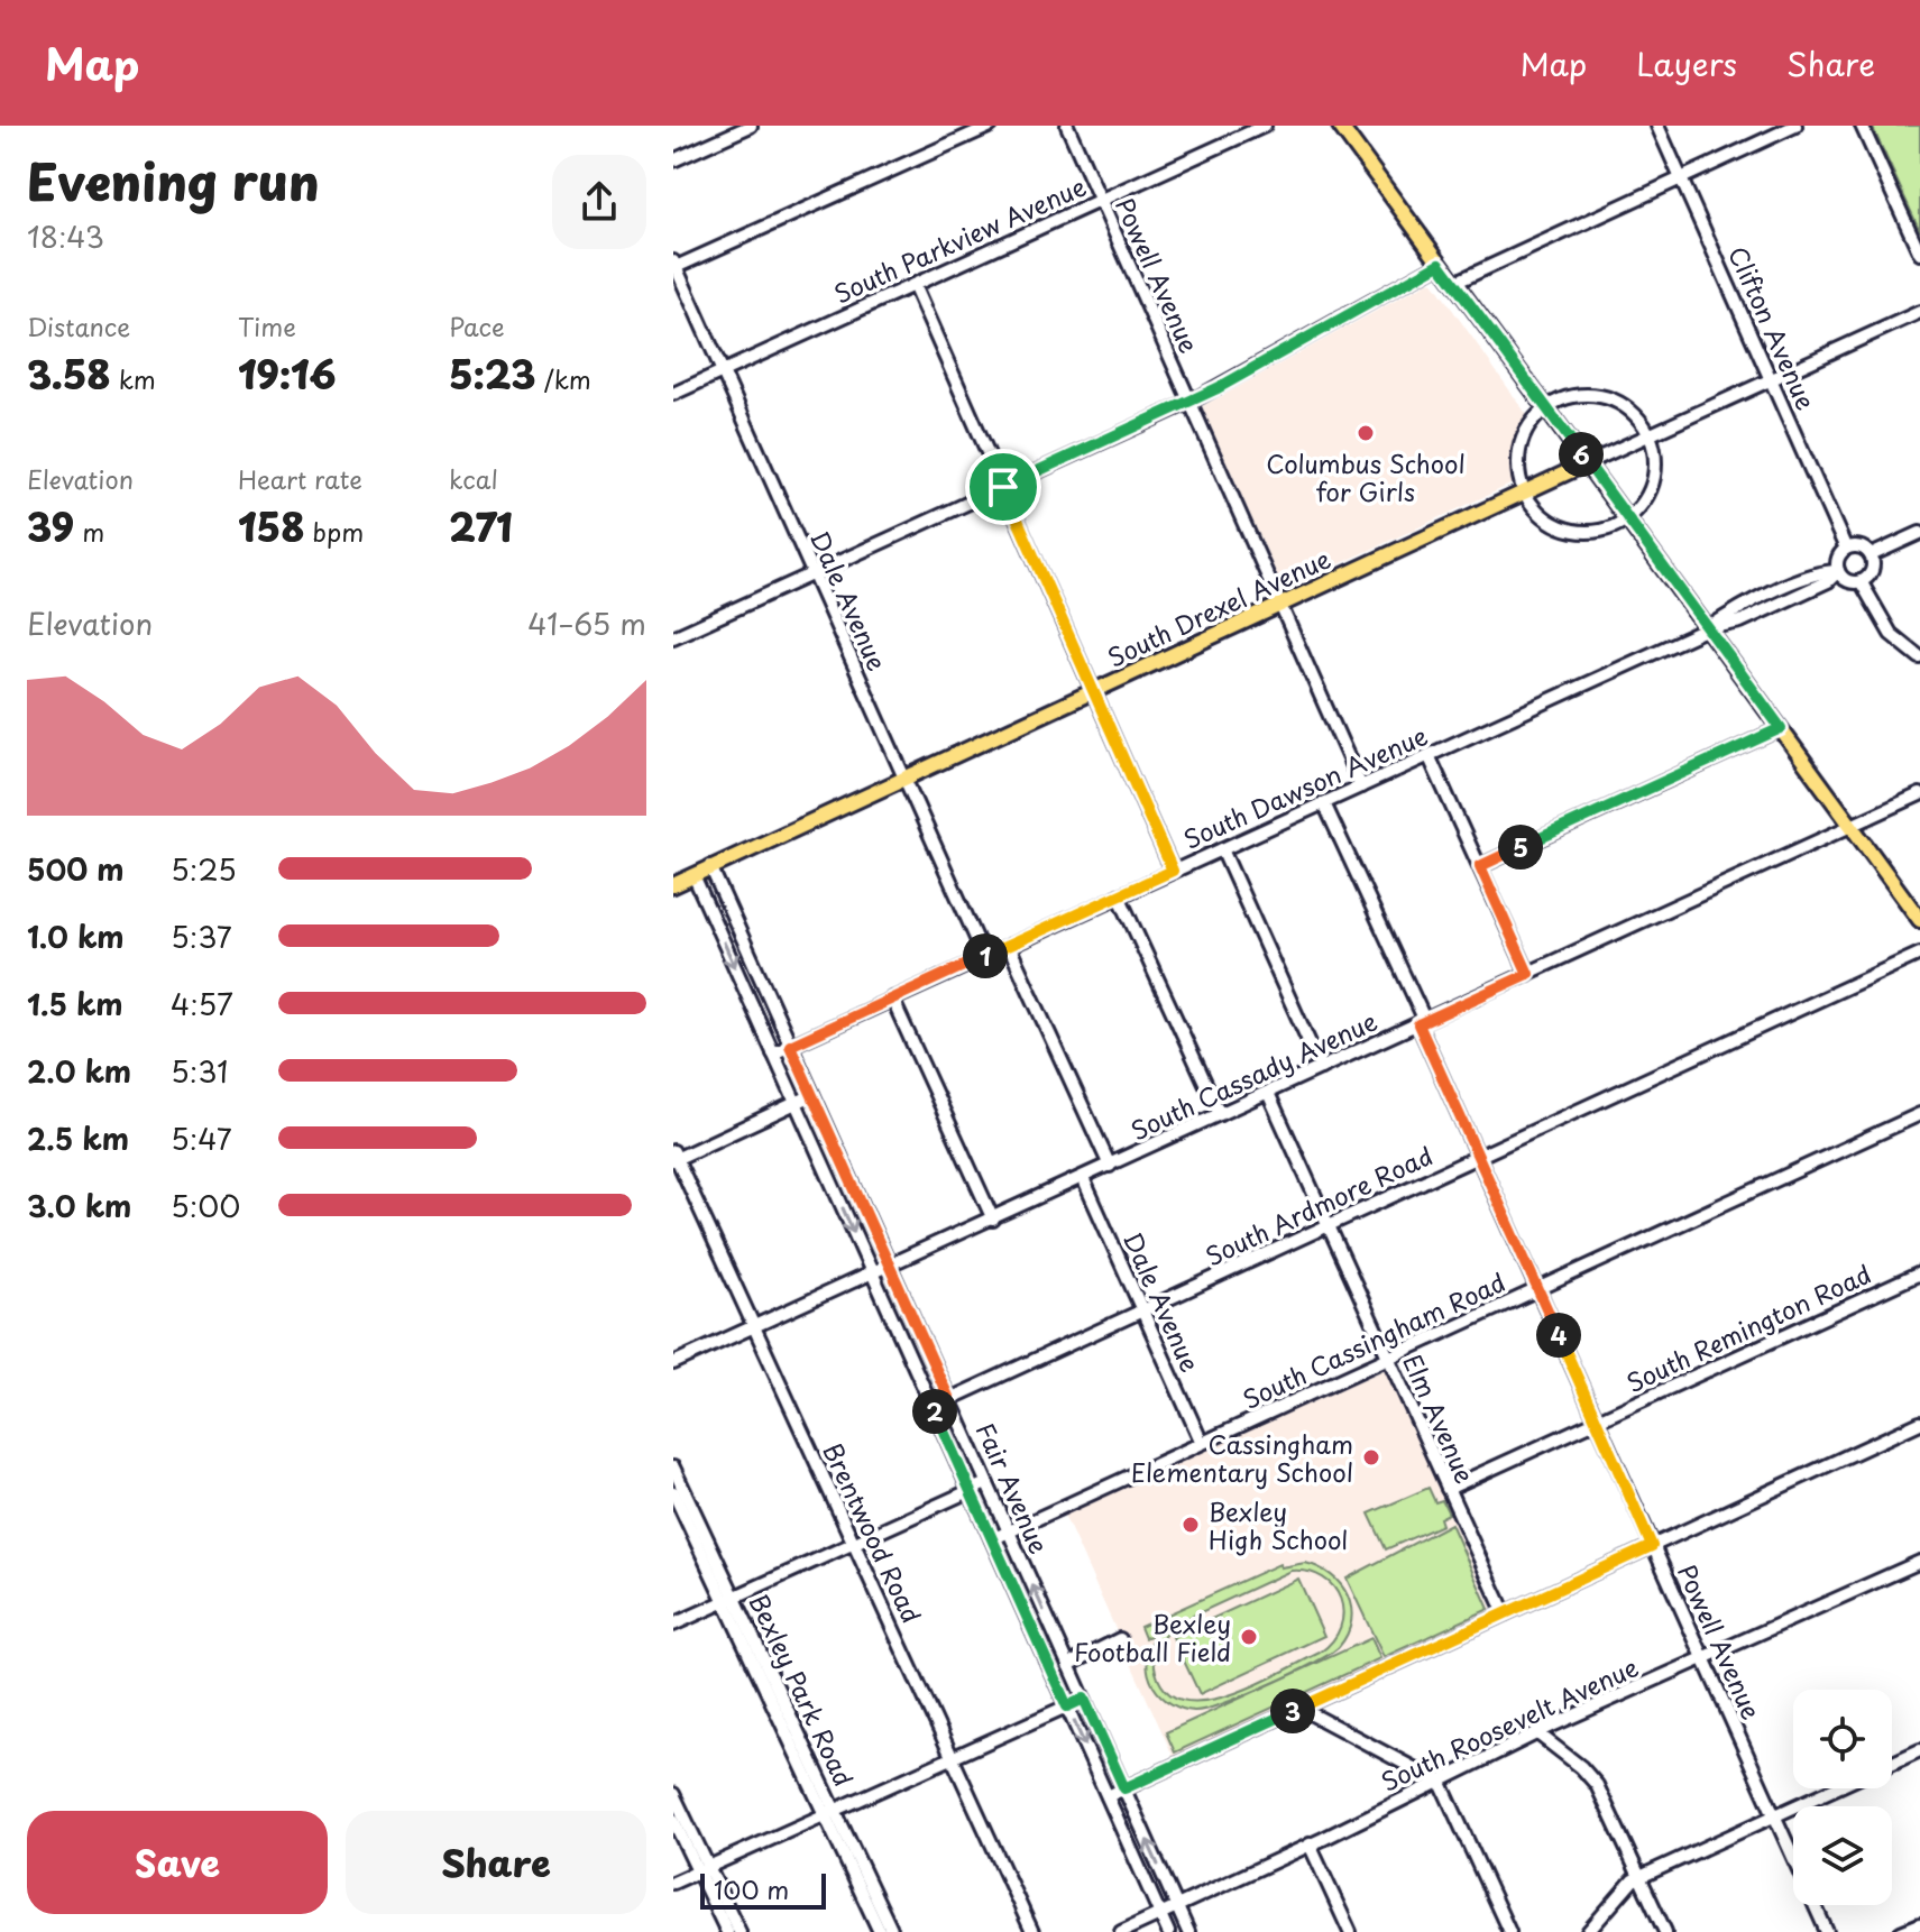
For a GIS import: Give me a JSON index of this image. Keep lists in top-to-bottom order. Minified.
{"streets":{"main road":["South Drexel Avenue"],"street":["South Parkview Avenue","Powell Avenue","Clifton Avenue","Dale Avenue","South Dawson Avenue","South Cassady Avenue","South Ardmore Road","South Remington Road","South Cassingham Road","Elm Avenue","Fair Avenue","Brentwood Road","Bexley Park Road","South Roosevelt Avenue"]},"crossings":[["South Parkview Avenue","Powell Avenue"],["South Parkview Avenue","Dale Avenue"],["Powell Avenue","South Drexel Avenue"],["Powell Avenue","South Dawson Avenue"],["Powell Avenue","South Cassady Avenue"],["Powell Avenue","South Ardmore Road"],["Powell Avenue","South Remington Road"],["Powell Avenue","South Cassingham Road"],["Powell Avenue","South Roosevelt Avenue"],["Clifton Avenue","South Dawson Avenue"],["Dale Avenue","South Drexel Avenue"],["Dale Avenue","South Dawson Avenue"],["Dale Avenue","South Cassady Avenue"],["Dale Avenue","South Ardmore Road"],["Dale Avenue","South Cassingham Road"],["South Drexel Avenue","Fair Avenue"],["South Dawson Avenue","Fair Avenue"],["South Cassady Avenue","Elm Avenue"],["South Cassady Avenue","Fair Avenue"],["South Cassady Avenue","Brentwood Road"],["South Ardmore Road","Elm Avenue"],["South Ardmore Road","Fair Avenue"],["South Remington Road","Elm Avenue"],["South Cassingham Road","Elm Avenue"],["South Cassingham Road","Fair Avenue"],["Fair Avenue","South Roosevelt Avenue"]],"places":["Columbus School for Girls","Cassingham Elementary School","Bexley High School","Bexley Football Field"],"scale_bar":"100 m","page":{"header":"Map","nav":["Map","Layers","Share"],"heading":["Evening run","18:43"],"stats":[["Distance","3.58 km"],["Time","19:16"],["Pace","5:23 /km"],["Elevation","39 m"],["Heart rate","158 bpm"],["kcal","271"]],"pins":["6","5","1","4","2","3"],"chart":["Elevation","41–65 m"],"list":[{"name":"500 m","note":"5:25"},{"name":"1.0 km","note":"5:37"},{"name":"1.5 km","note":"4:57"},{"name":"2.0 km","note":"5:31"},{"name":"2.5 km","note":"5:47"},{"name":"3.0 km","note":"5:00"}],"buttons":["Save","Share"],"scale":"100 m"}}
